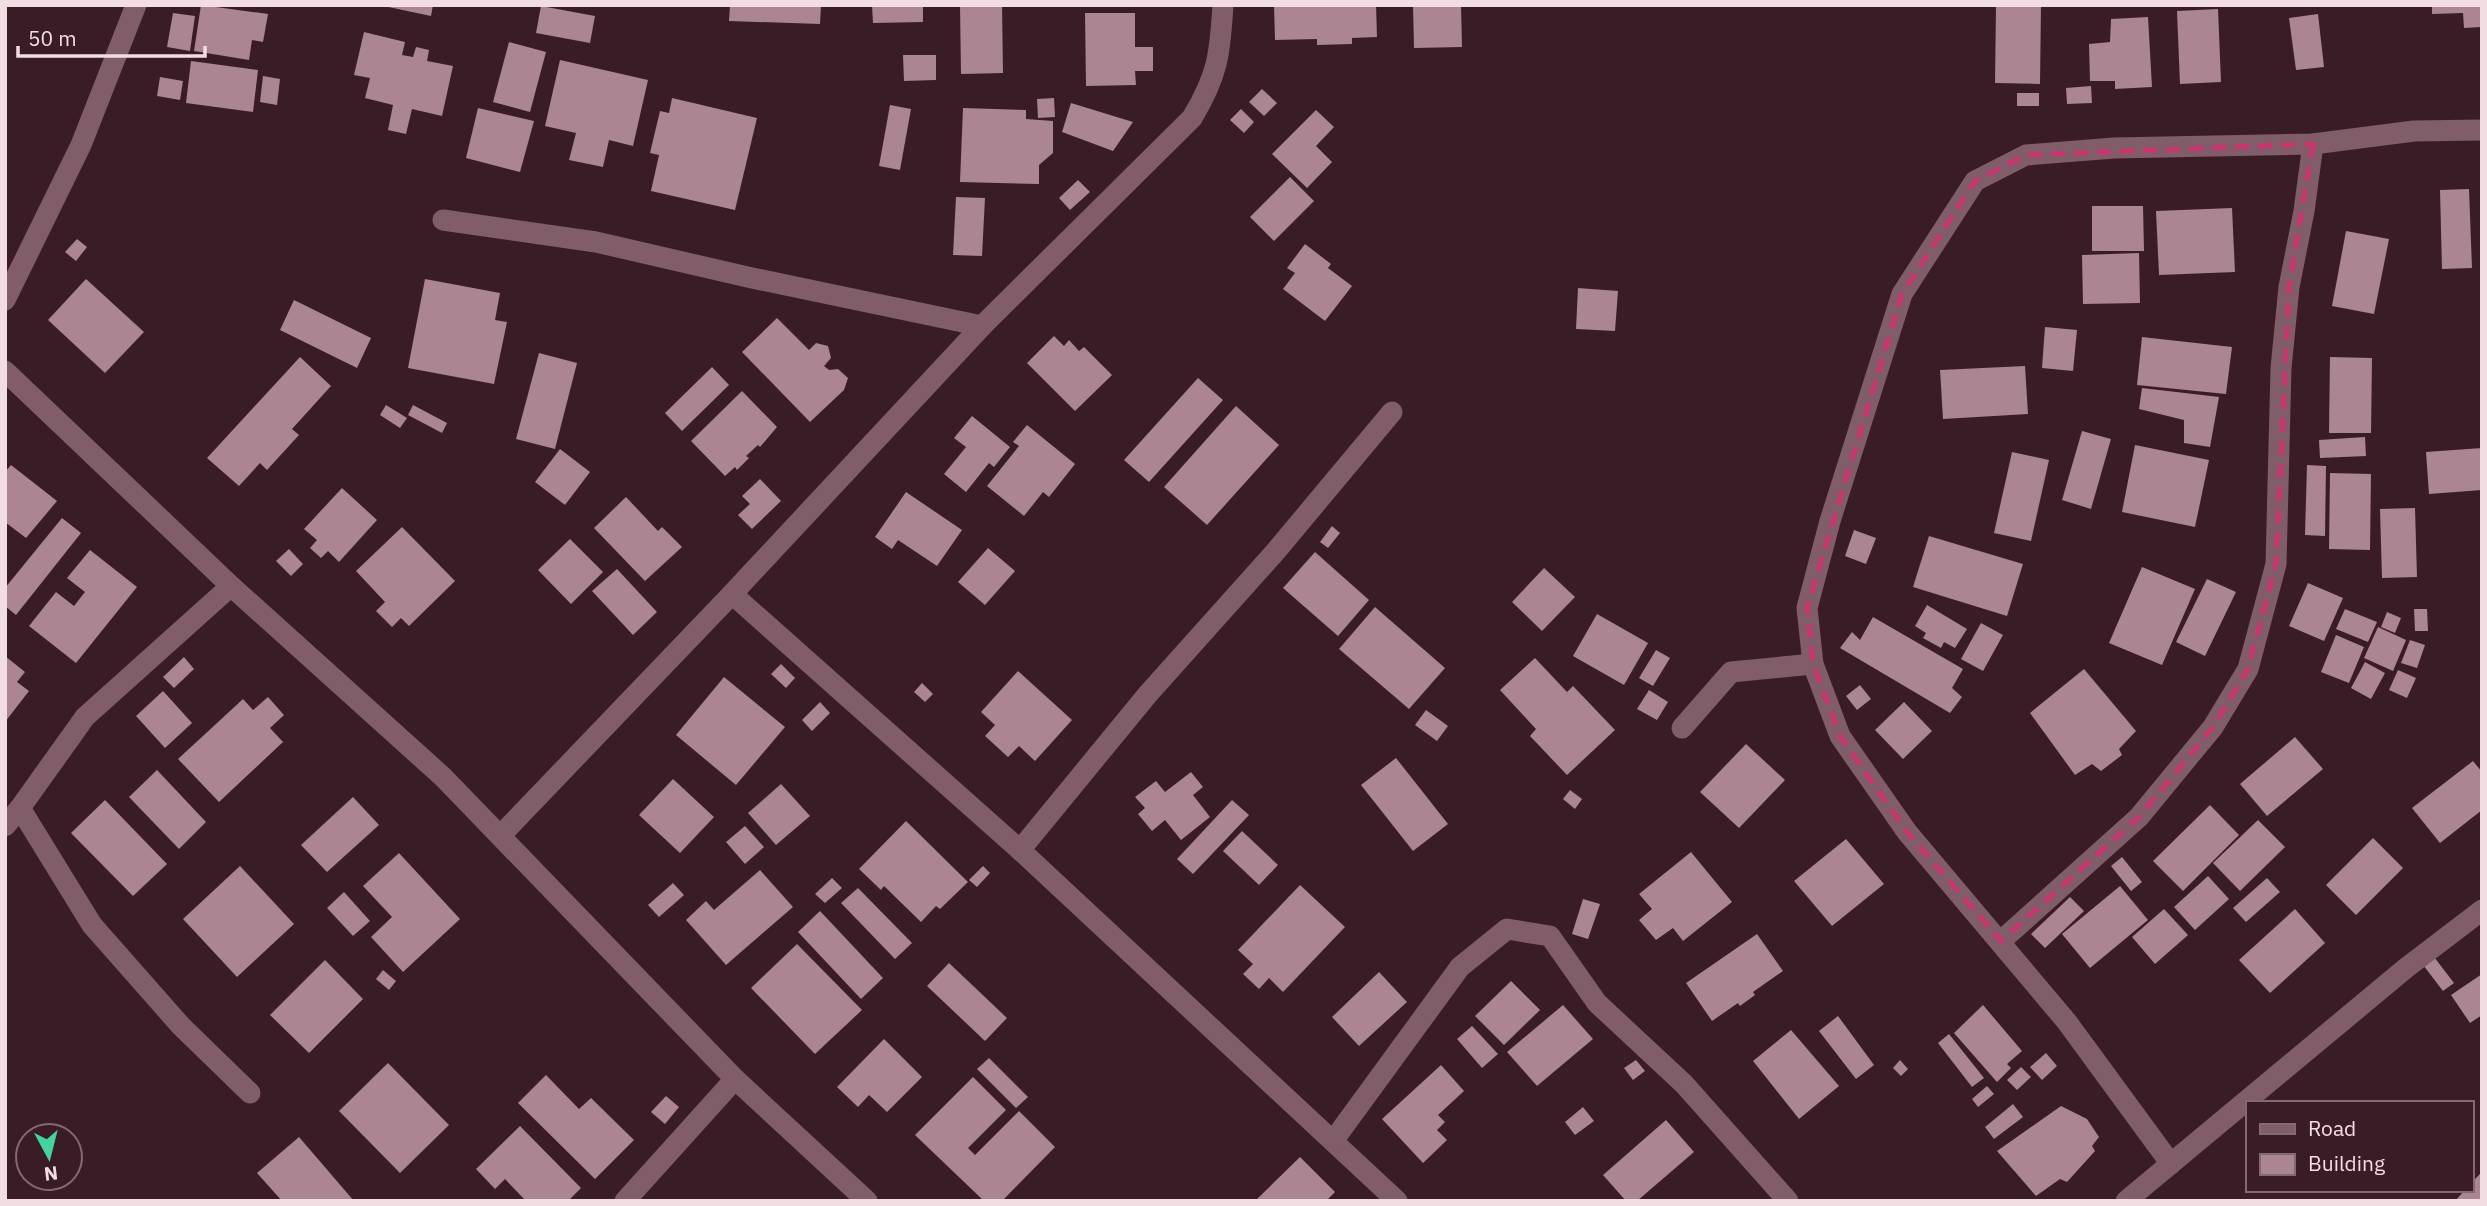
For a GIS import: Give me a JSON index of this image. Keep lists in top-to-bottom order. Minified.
{"legend":["Road","Building"],"scale_bar":"50 m","north":"bottom"}
